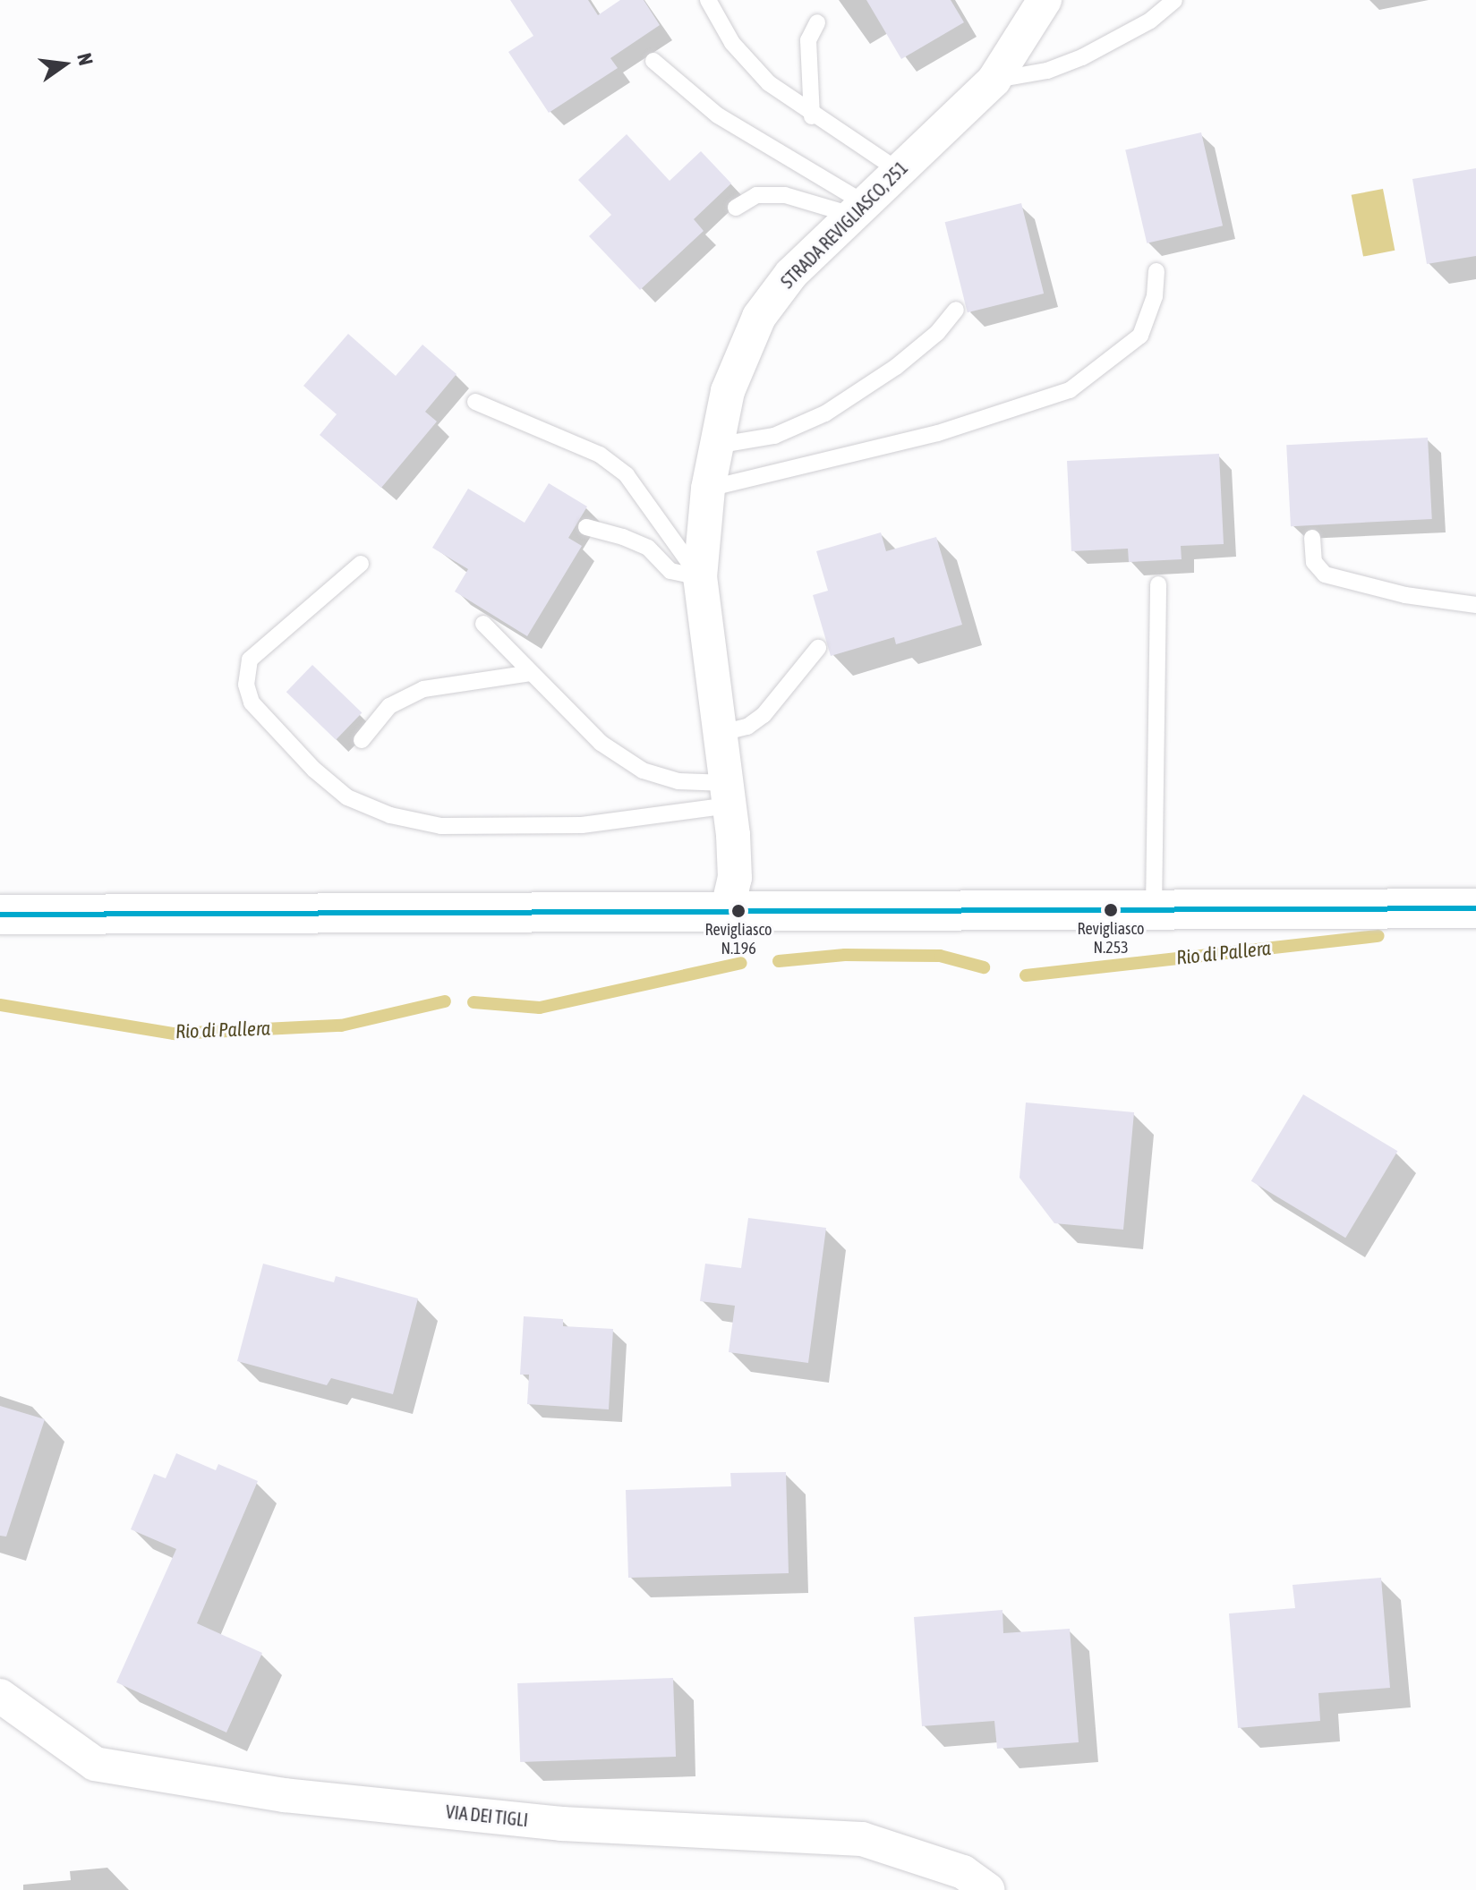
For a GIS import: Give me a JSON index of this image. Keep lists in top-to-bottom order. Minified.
{"streets":{"street":["STRADA REVIGLIASCO, 251","VIA DEI TIGLI"]},"water":["Rio di Pallera"],"places":["Revigliasco N.253","Revigliasco N.196"],"north":"right"}
